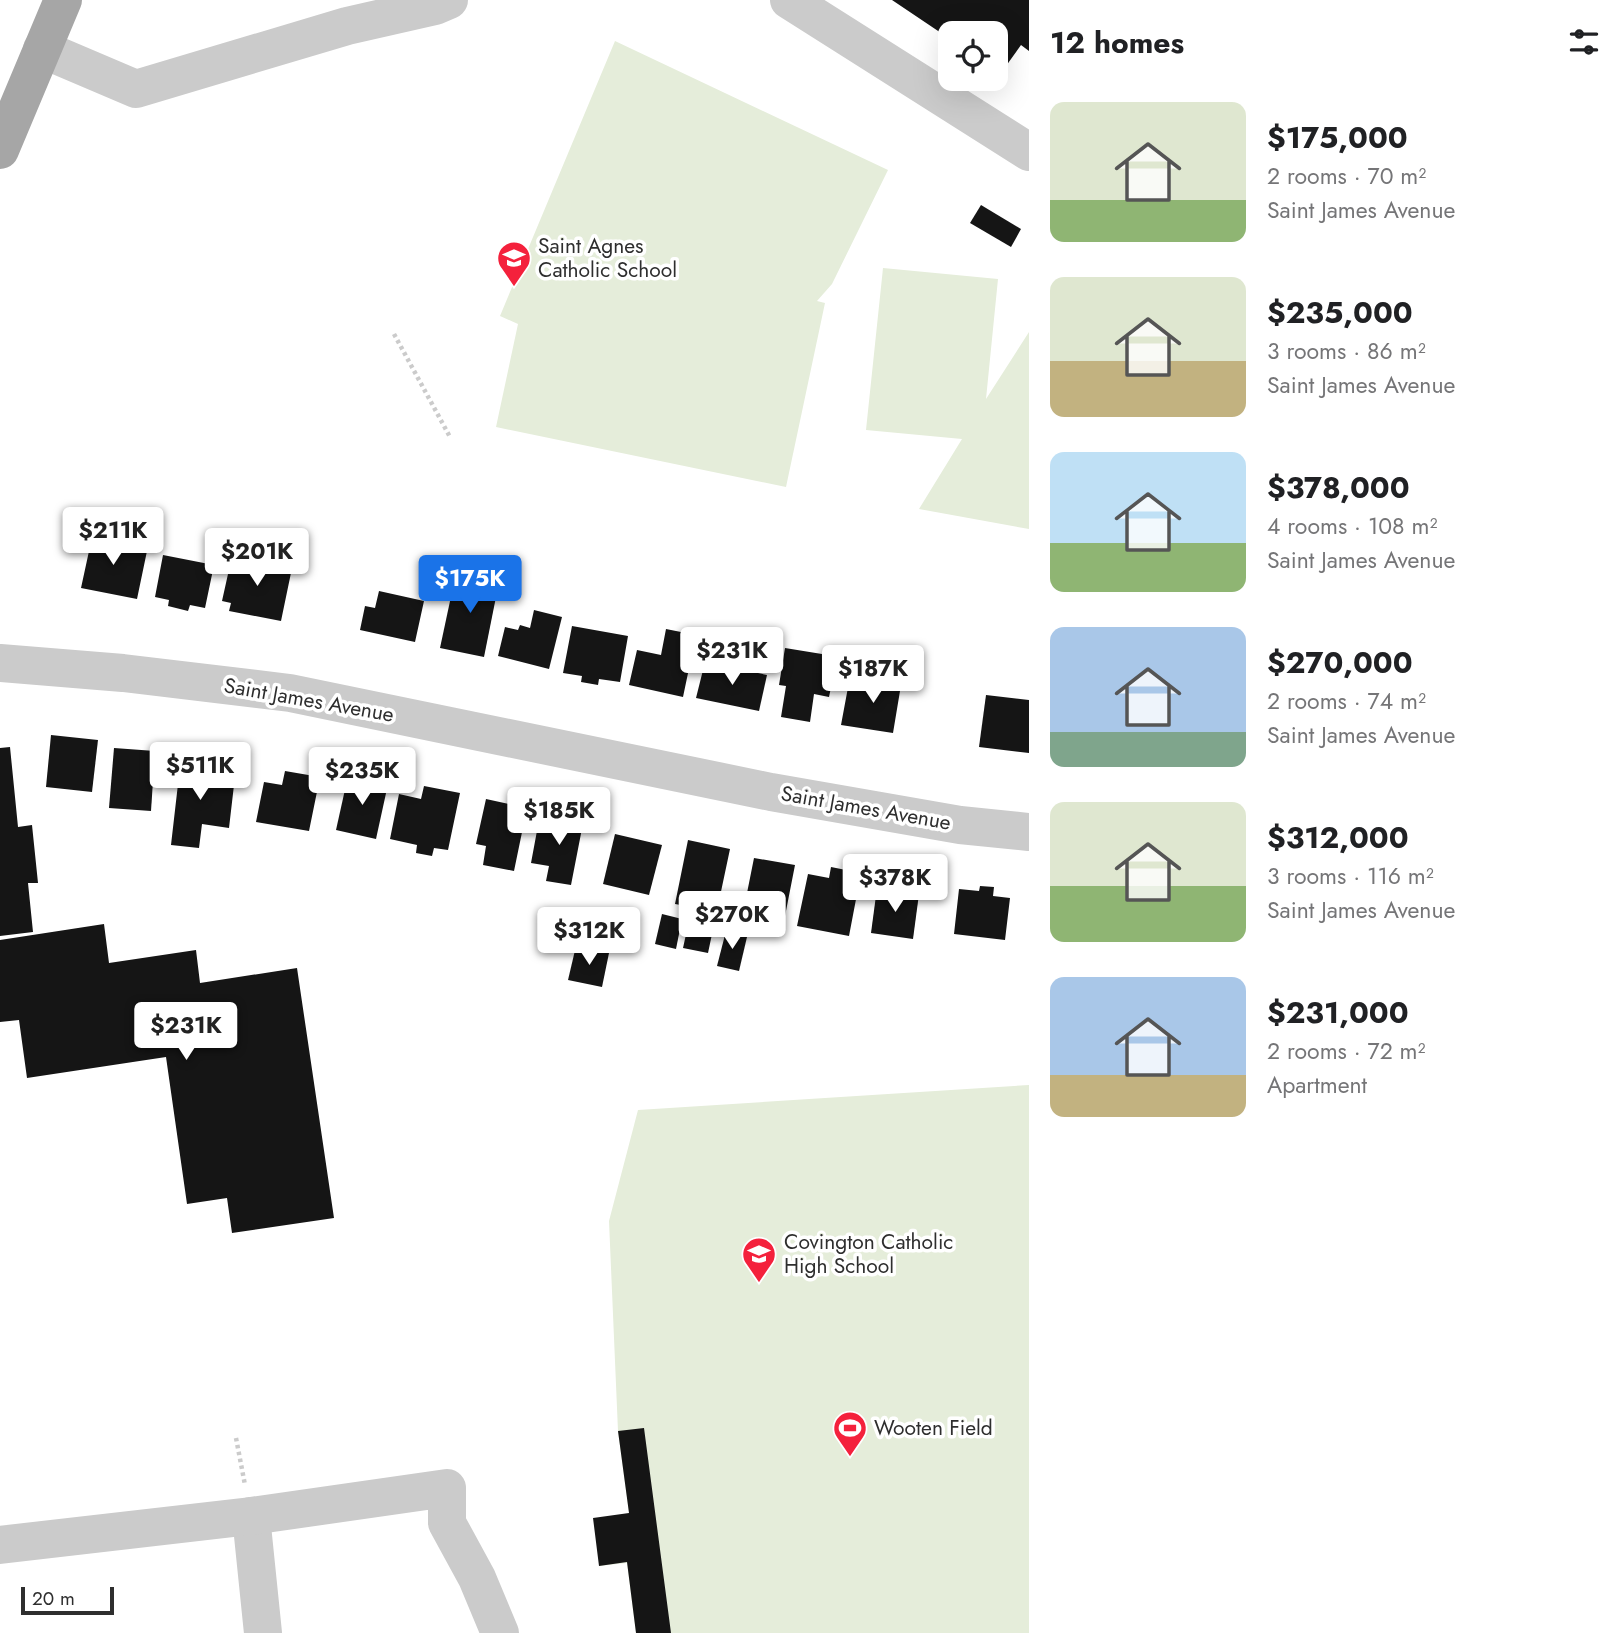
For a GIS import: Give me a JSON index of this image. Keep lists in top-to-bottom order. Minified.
{"streets":{"street":["Saint James Avenue"]},"places":{"school or university":["Saint Agnes Catholic School","Covington Catholic High School"],"sports":["Wooten Field"]},"scale_bar":"20 m","page":{"heading":"12 homes","list":[{"name":"$175,000","note":"2 rooms · 70 m² · Saint James Avenue"},{"name":"$235,000","note":"3 rooms · 86 m² · Saint James Avenue"},{"name":"$378,000","note":"4 rooms · 108 m² · Saint James Avenue"},{"name":"$270,000","note":"2 rooms · 74 m² · Saint James Avenue"},{"name":"$312,000","note":"3 rooms · 116 m² · Saint James Avenue"},{"name":"$231,000","note":"2 rooms · 72 m² · Apartment"}],"price":["$211K","$201K","$175K","$231K","$187K","$511K","$235K","$185K","$378K","$270K","$312K","$231K"],"scale":"20 m"}}
